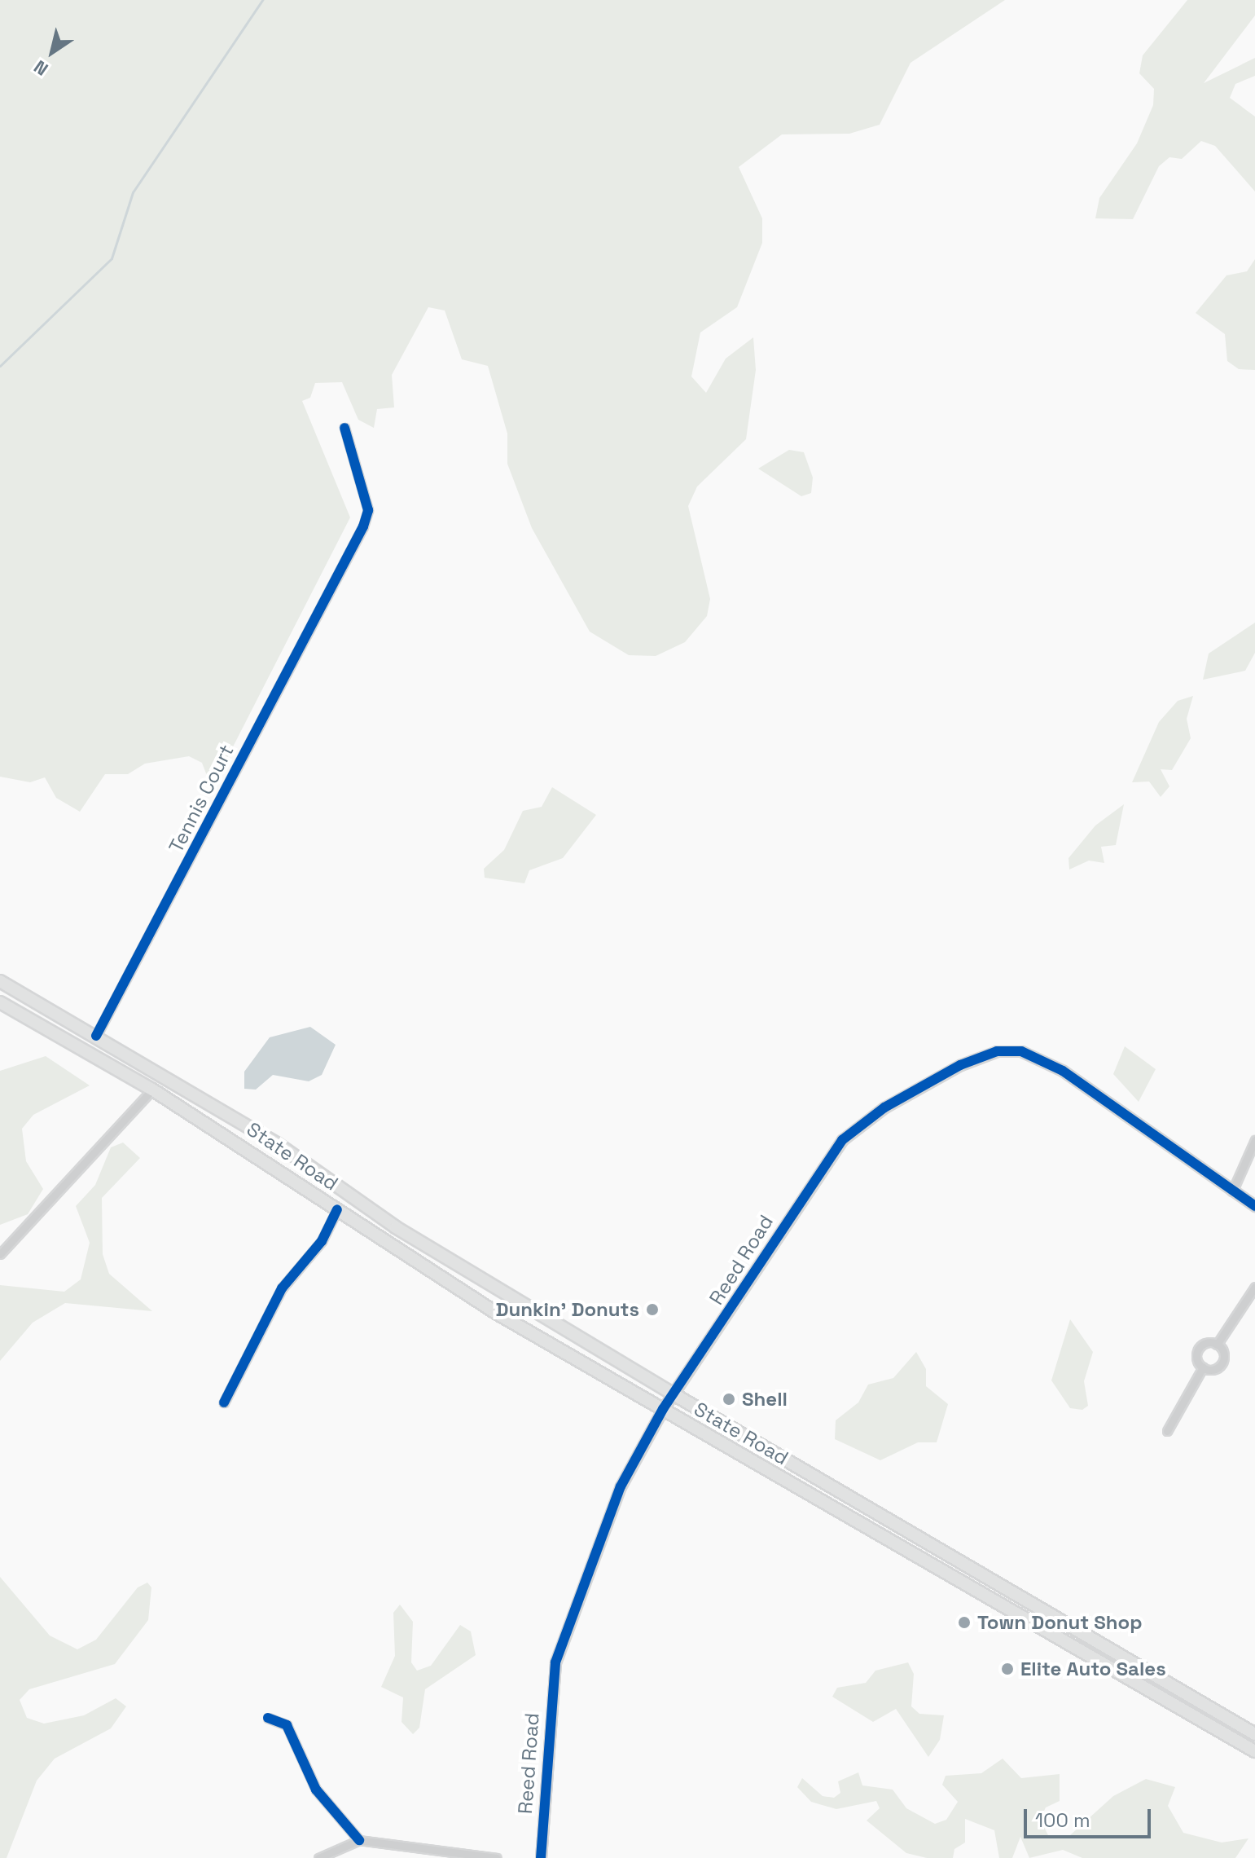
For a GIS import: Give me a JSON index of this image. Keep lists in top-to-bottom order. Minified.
{"streets":{"main road":["State Road"],"street":["Tennis Court","Reed Road"]},"crossings":[["Tennis Court","State Road"],["State Road","Reed Road"]],"places":["Dunkin' Donuts","Shell","Town Donut Shop","Elite Auto Sales"],"scale_bar":"100 m","north":"bottom left"}
